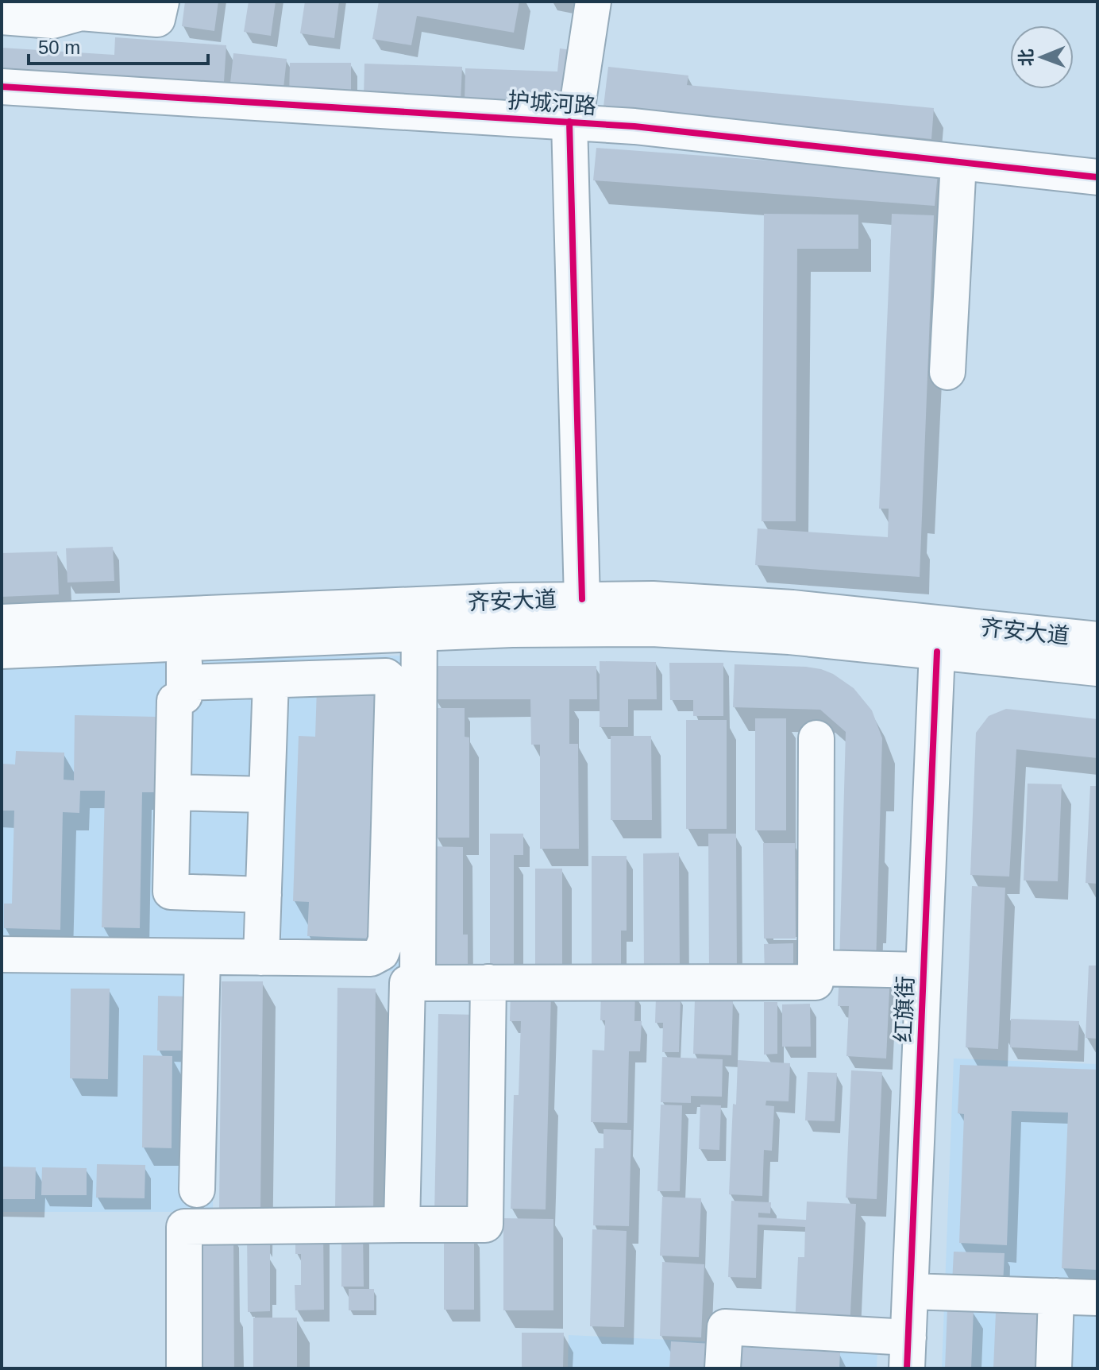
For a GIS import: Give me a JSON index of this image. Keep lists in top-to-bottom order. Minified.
{"streets":{"street":["护城河路","齐安大道","红旗街"]},"crossings":[["齐安大道","红旗街"]],"scale_bar":"50 m","north":"left"}
